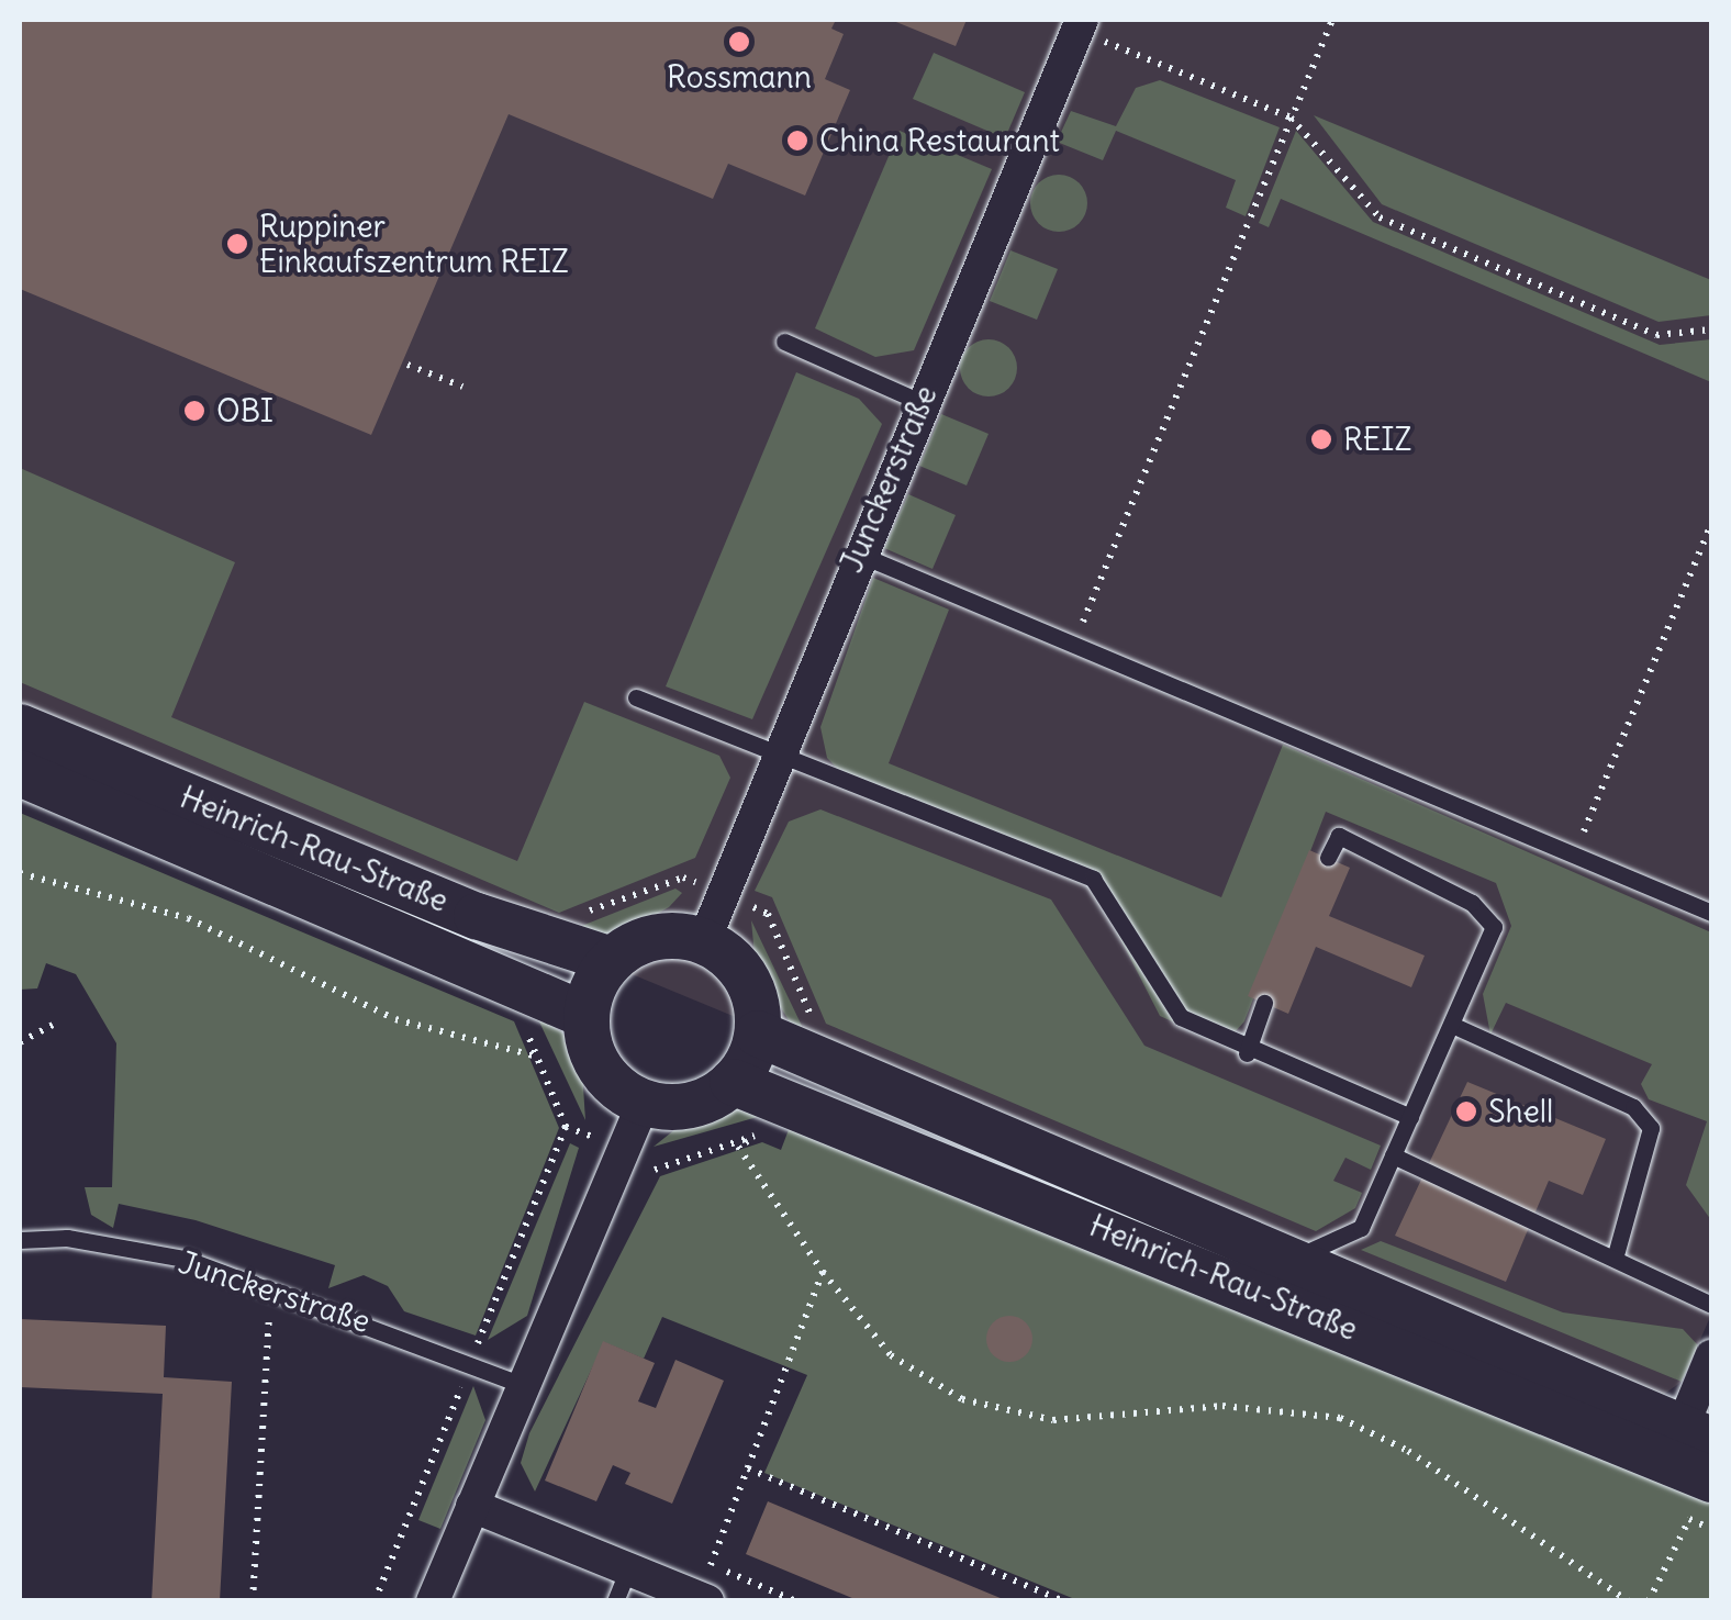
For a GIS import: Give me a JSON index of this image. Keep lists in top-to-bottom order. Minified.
{"streets":{"main road":["Heinrich-Rau-Straße"],"street":["Junckerstraße"]},"crossings":[["Junckerstraße","Heinrich-Rau-Straße"]],"places":["Rossmann","China Restaurant","Ruppiner Einkaufszentrum REIZ","OBI","REIZ","Shell"]}
